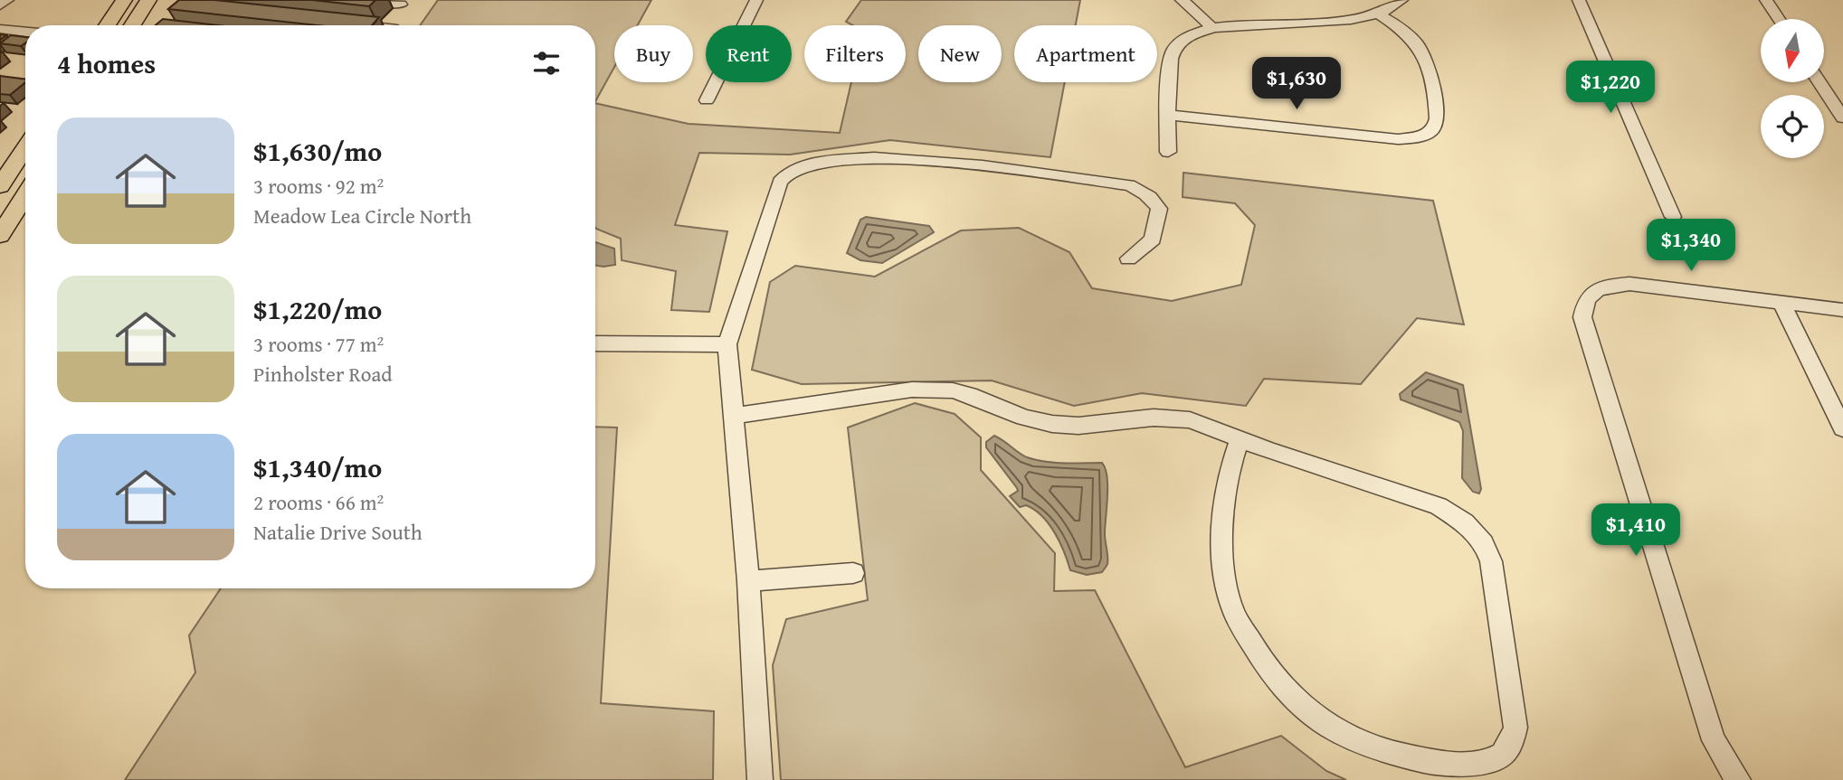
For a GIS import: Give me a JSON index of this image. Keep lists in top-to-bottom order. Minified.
{"north":"bottom","page":{"chip":["Buy","Rent","Filters","New","Apartment"],"heading":"4 homes","price":["$1,630","$1,220","$1,340","$1,410"],"list":[{"name":"$1,630/mo","note":"3 rooms · 92 m² · Meadow Lea Circle North"},{"name":"$1,220/mo","note":"3 rooms · 77 m² · Pinholster Road"},{"name":"$1,340/mo","note":"2 rooms · 66 m² · Natalie Drive South"}]}}
